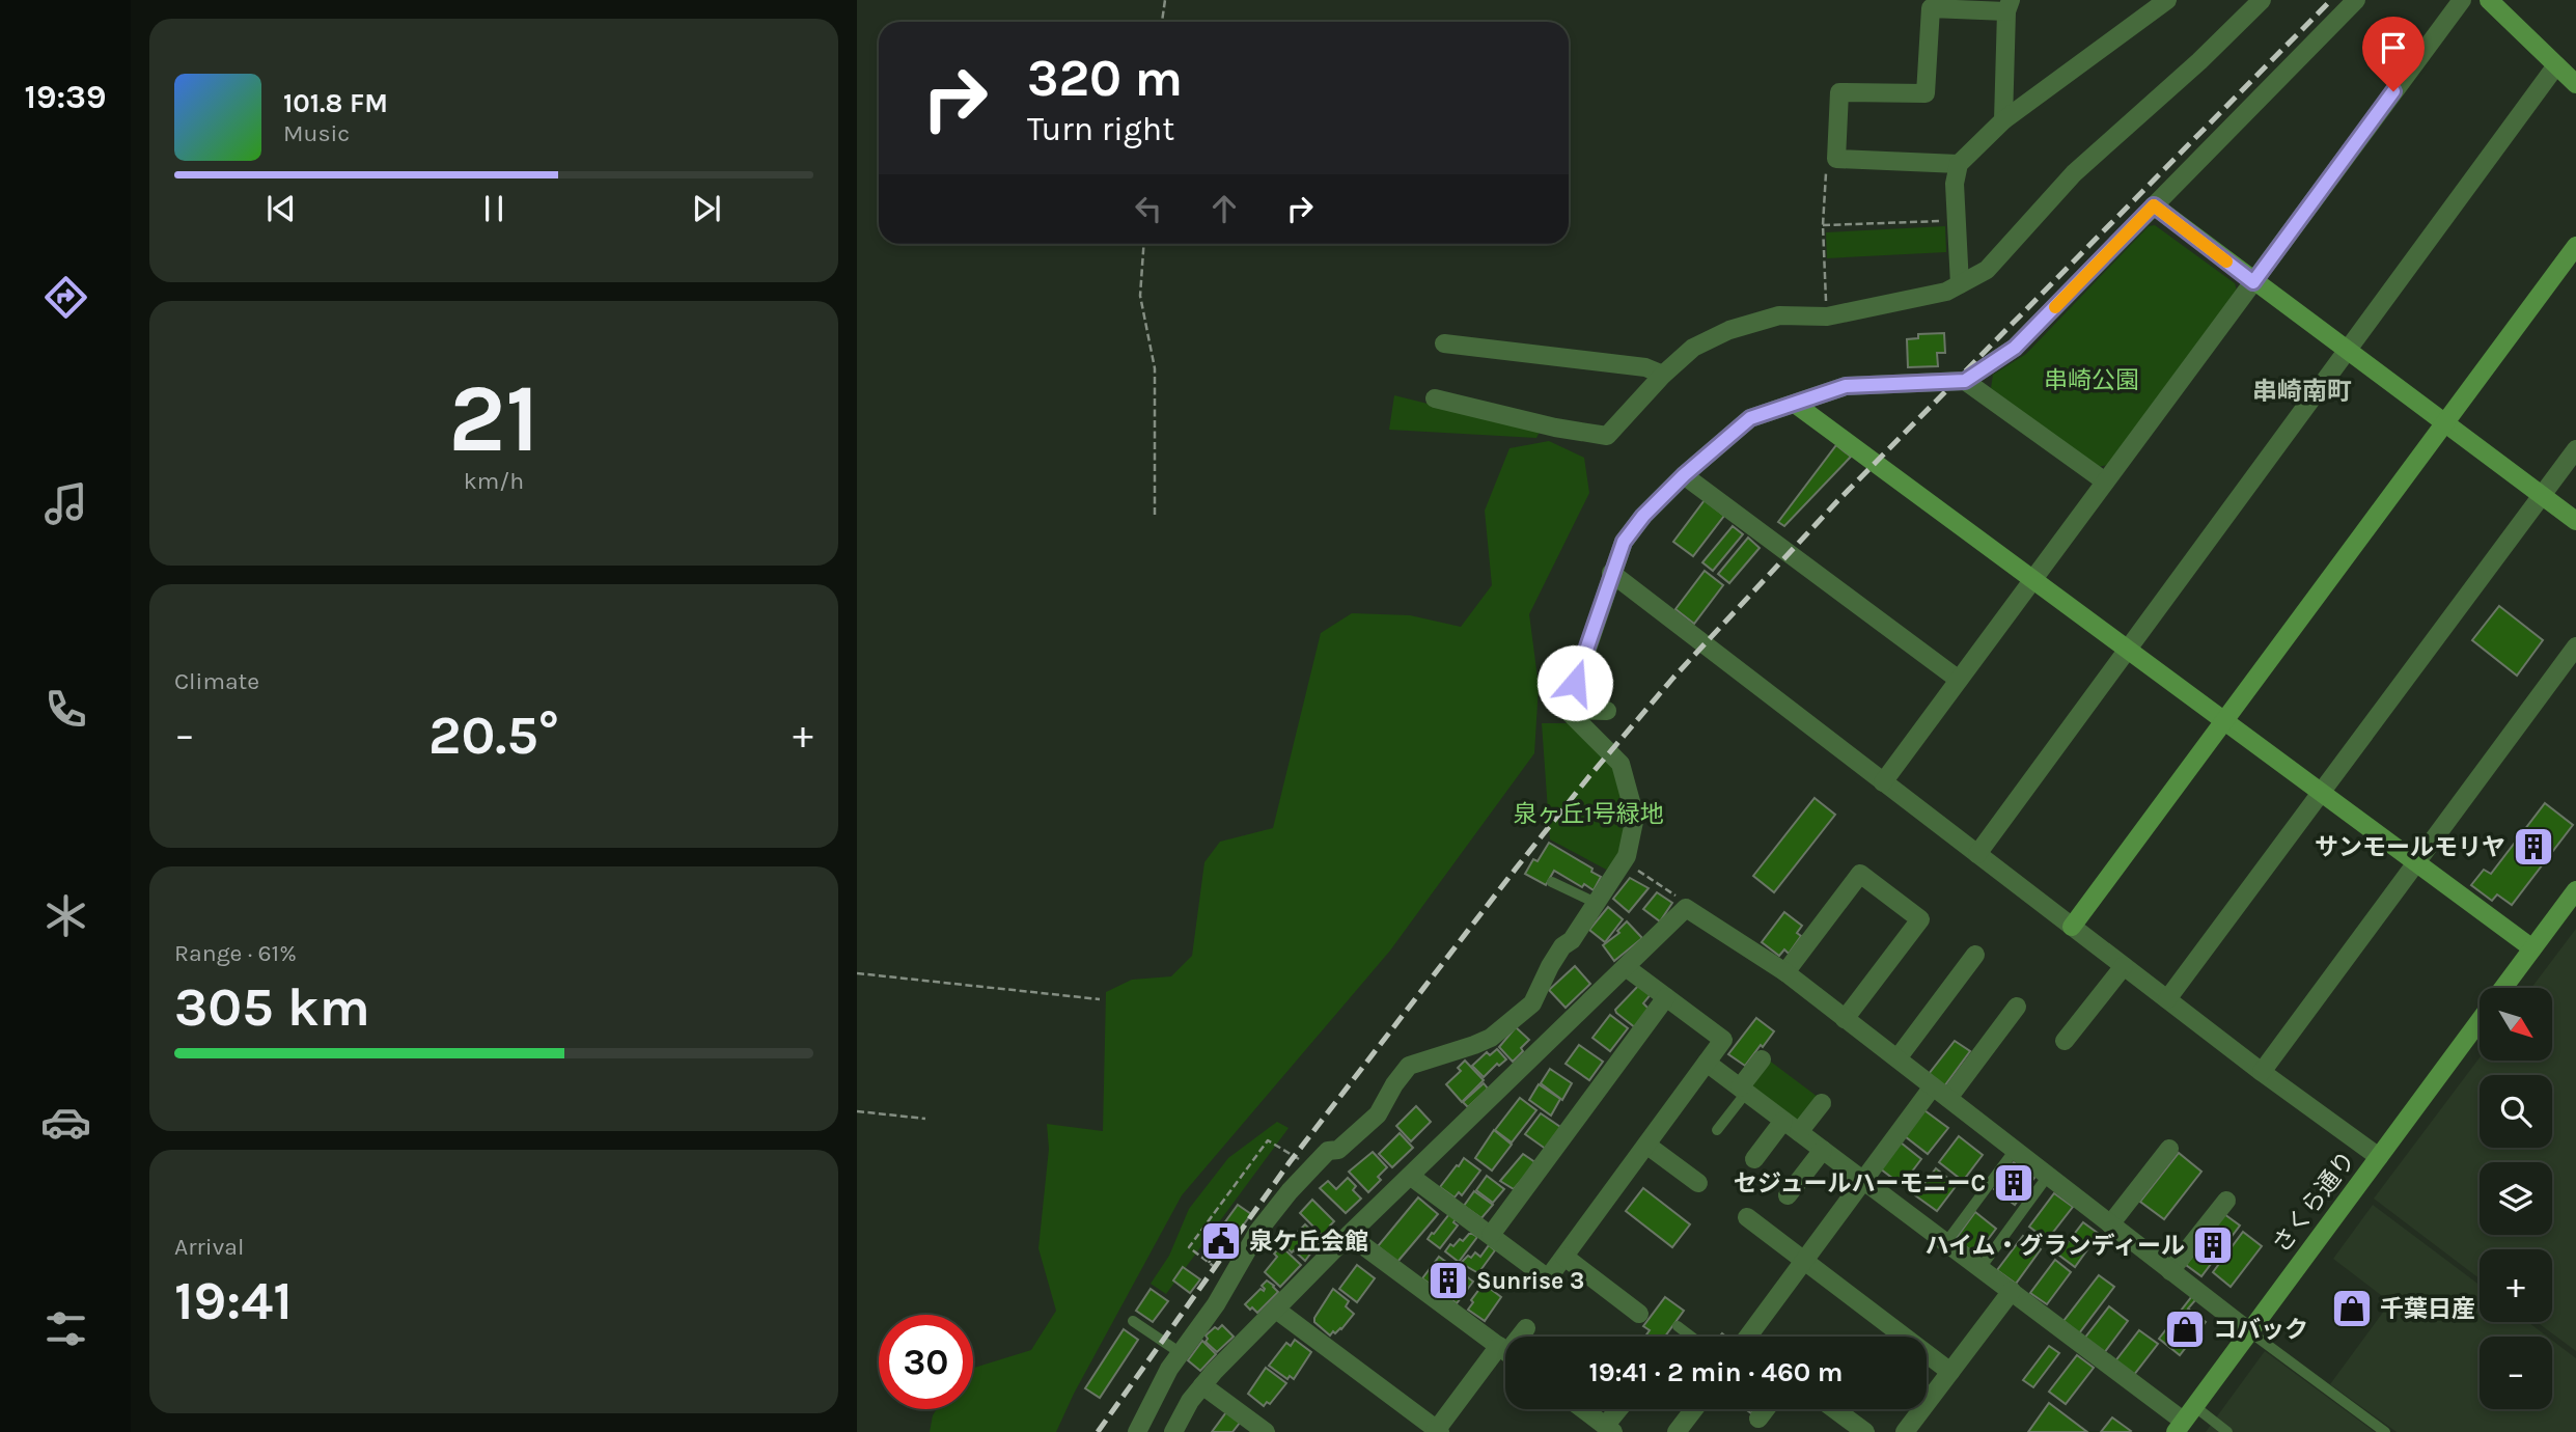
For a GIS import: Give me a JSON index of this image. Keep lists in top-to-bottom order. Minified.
{"streets":{"street":["さくら通り"]},"districts":["串崎南町"],"parks":["串崎公園","泉ヶ丘1号緑地"],"places":{"building":["サンモールモリヤ","セジュールハーモニーC","ハイム・グランディール","Sunrise 3"],"public building":["泉ケ丘会館"],"shop":["千葉日産","コバック"]},"north":"bottom right","page":{"tabs":"19:39","turn":["320 m","Turn right"],"song":["101.8 FM","Music"],"tile":[["21","km/h"],"Climate",["Range · 61%","305 km"],["Arrival","19:41"]],"heat":["−","20.5°","+"],"map_buttons":["+","−"],"limit":"30","trip":"19:41 · 2 min · 460 m"}}
